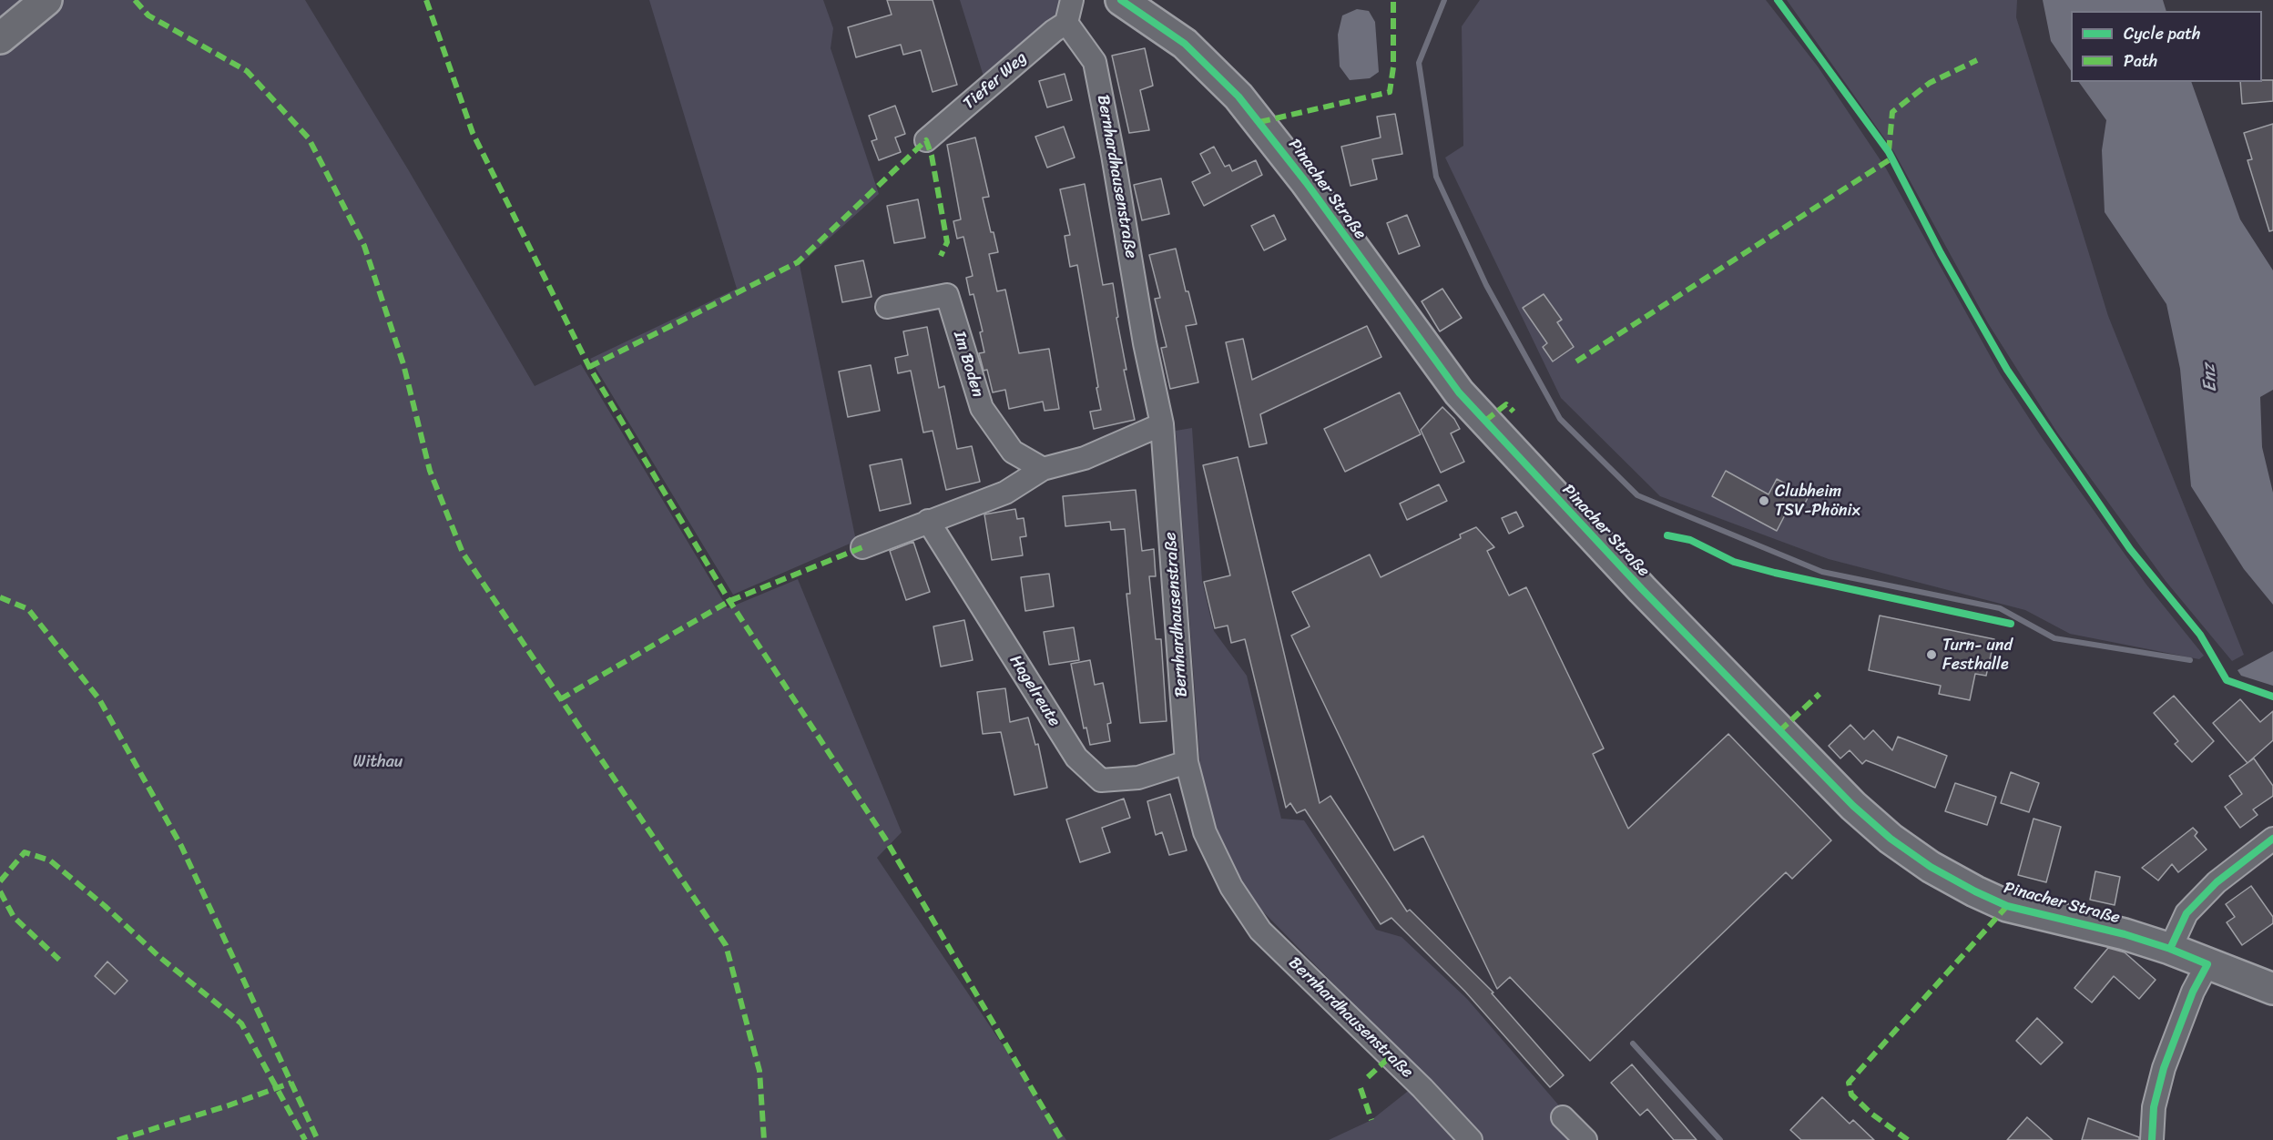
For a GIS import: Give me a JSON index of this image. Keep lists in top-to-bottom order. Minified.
{"streets":{"street":["Tiefer Weg","Bernhardhausenstraße","Pinacher Straße","Im Boden","Hagelreute"]},"crossings":[["Tiefer Weg","Bernhardhausenstraße"],["Bernhardhausenstraße","Hagelreute"]],"water":["Enz"],"parks":["Withau"],"places":["Clubheim TSV-Phönix","Turn- und Festhalle"],"legend":["Cycle path","Path"]}
